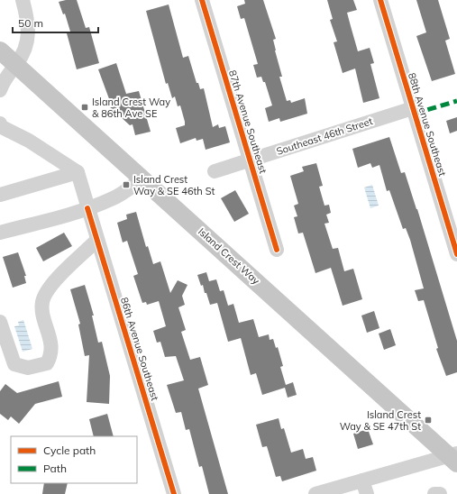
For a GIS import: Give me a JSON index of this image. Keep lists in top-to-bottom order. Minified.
{"streets":{"main road":["Island Crest Way"],"street":["87th Avenue Southeast","88th Avenue Southeast","Southeast 46th Street","86th Avenue Southeast"]},"crossings":[["87th Avenue Southeast","Southeast 46th Street"],["88th Avenue Southeast","Southeast 46th Street"]],"places":{"transit":["Island Crest Way & 86th Ave SE","Island Crest Way & SE 46th St","Island Crest Way & SE 47th St"]},"legend":["Cycle path","Path"],"scale_bar":"50 m"}
